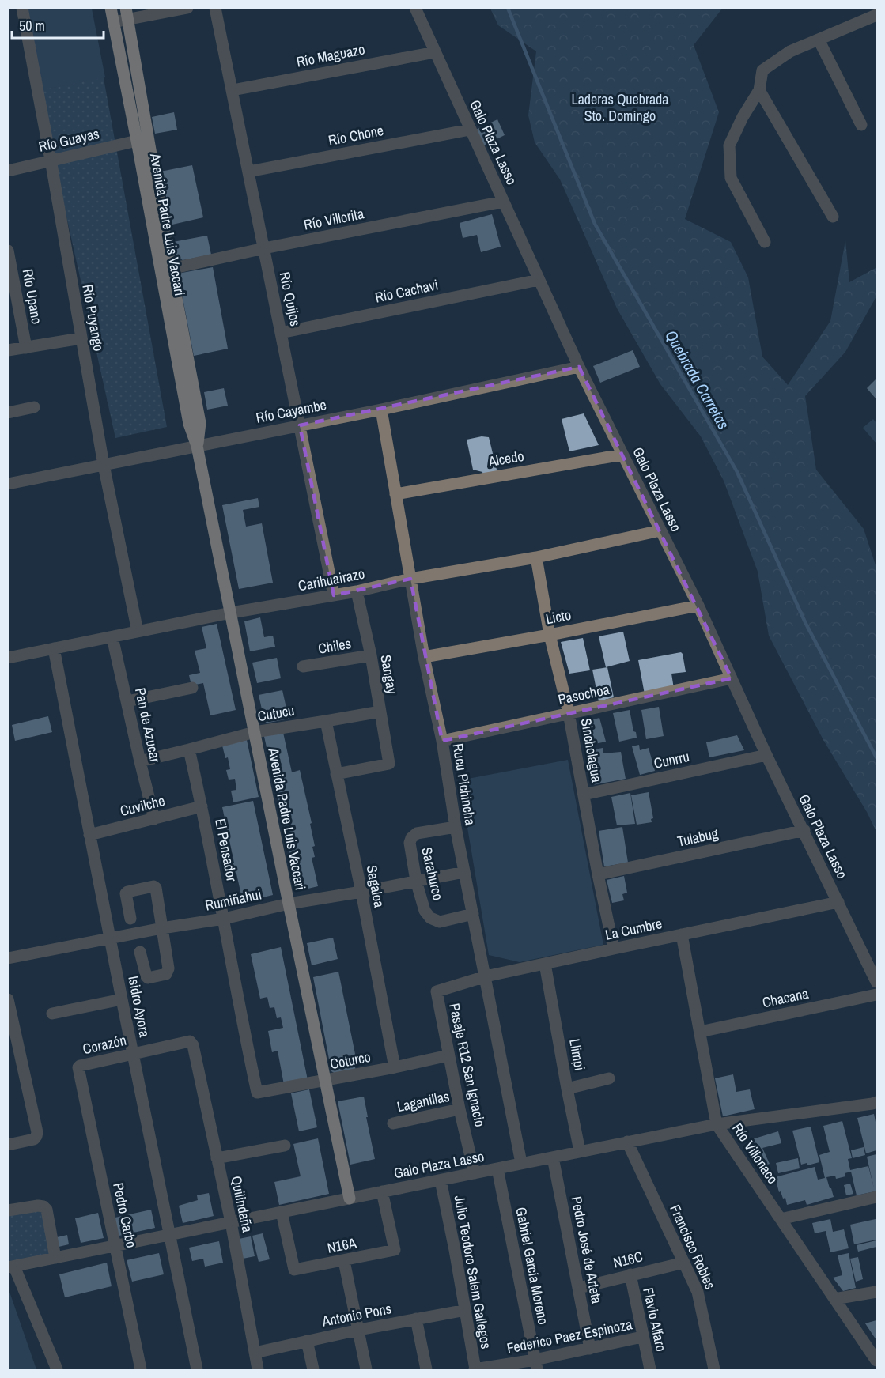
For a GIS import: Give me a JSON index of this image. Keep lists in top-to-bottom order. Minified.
{"streets":{"main road":["Avenida Padre Luis Vaccari"],"street":["Río Maguazo","Río Chone","Río Guayas","Galo Plaza Lasso","Río Villorita","Río Cachavi","Río Upano","Río Quijos","Río Puyango","Río Cayambe","Alcedo","Carihuairazo","Licto","Chiles","Sangay","Pasochoa","Cutucu","Pan de Azucar","Sincholagua","Cunrru","Rucu Pichincha","Cuvilche","Tulabug","El Pensador","Sarahurco","Sagaloa","Rumiñahui","La Cumbre","Chacana","Isidro Ayora","Corazón","Llimpi","Coturco","Pasaje R12 San Ignacio","Laganillas","Río Villonaco","Quilindaña","Pedro Carbo","N16A","Francisco Robles","Pedro José de Arteta","N16C","Gabriel García Moreno","Julio Teodoro Salem Gallegos","Antonio Pons","Flavio Alfaro","Federico Paez Espinoza"]},"crossings":[["Río Maguazo","Galo Plaza Lasso"],["Río Maguazo","Río Quijos"],["Río Chone","Galo Plaza Lasso"],["Río Chone","Río Quijos"],["Río Guayas","Avenida Padre Luis Vaccari"],["Río Guayas","Río Puyango"],["Galo Plaza Lasso","Río Villorita"],["Galo Plaza Lasso","Avenida Padre Luis Vaccari"],["Galo Plaza Lasso","Río Cachavi"],["Galo Plaza Lasso","Río Cayambe"],["Galo Plaza Lasso","Alcedo"],["Galo Plaza Lasso","Carihuairazo"],["Galo Plaza Lasso","Licto"],["Galo Plaza Lasso","Pasochoa"],["Galo Plaza Lasso","Cunrru"],["Galo Plaza Lasso","Rucu Pichincha"],["Galo Plaza Lasso","Tulabug"],["Galo Plaza Lasso","La Cumbre"],["Galo Plaza Lasso","Isidro Ayora"],["Galo Plaza Lasso","Llimpi"],["Galo Plaza Lasso","Pasaje R12 San Ignacio"],["Galo Plaza Lasso","Río Villonaco"],["Galo Plaza Lasso","Quilindaña"],["Galo Plaza Lasso","Pedro Carbo"],["Galo Plaza Lasso","N16A"],["Galo Plaza Lasso","Francisco Robles"],["Galo Plaza Lasso","Pedro José de Arteta"],["Galo Plaza Lasso","Gabriel García Moreno"],["Galo Plaza Lasso","Julio Teodoro Salem Gallegos"],["Río Villorita","Avenida Padre Luis Vaccari"],["Río Villorita","Río Quijos"],["Avenida Padre Luis Vaccari","Río Cayambe"],["Avenida Padre Luis Vaccari","Carihuairazo"],["Avenida Padre Luis Vaccari","Cutucu"],["Avenida Padre Luis Vaccari","Rumiñahui"],["Avenida Padre Luis Vaccari","Coturco"],["Río Cachavi","Río Quijos"],["Río Quijos","Río Cayambe"],["Río Quijos","Carihuairazo"],["Río Puyango","Río Cayambe"],["Río Puyango","Carihuairazo"],["Río Cayambe","Rucu Pichincha"],["Alcedo","Rucu Pichincha"],["Carihuairazo","Sangay"],["Carihuairazo","Pan de Azucar"],["Carihuairazo","Sincholagua"],["Carihuairazo","Rucu Pichincha"],["Carihuairazo","Isidro Ayora"],["Licto","Sincholagua"],["Licto","Rucu Pichincha"],["Chiles","Sangay"],["Sangay","Cutucu"],["Sangay","Sagaloa"],["Pasochoa","Sincholagua"],["Pasochoa","Rucu Pichincha"],["Cutucu","El Pensador"],["Cutucu","Sagaloa"],["Pan de Azucar","Cuvilche"],["Sincholagua","Cunrru"],["Sincholagua","Tulabug"],["Sincholagua","La Cumbre"],["Rucu Pichincha","Sarahurco"],["Rucu Pichincha","Rumiñahui"],["Rucu Pichincha","La Cumbre"],["Cuvilche","El Pensador"],["Cuvilche","Isidro Ayora"],["El Pensador","Rumiñahui"],["El Pensador","Coturco"],["Sarahurco","Rumiñahui"],["Sagaloa","Rumiñahui"],["Sagaloa","Coturco"],["Rumiñahui","Isidro Ayora"],["La Cumbre","Llimpi"],["La Cumbre","Pasaje R12 San Ignacio"],["La Cumbre","Río Villonaco"],["Chacana","Río Villonaco"],["Isidro Ayora","Corazón"],["Corazón","Quilindaña"],["Corazón","Pedro Carbo"],["Coturco","Pasaje R12 San Ignacio"],["Pasaje R12 San Ignacio","Laganillas"],["Quilindaña","Antonio Pons"],["Francisco Robles","N16C"],["Pedro José de Arteta","N16C"],["Pedro José de Arteta","Federico Paez Espinoza"],["N16C","Flavio Alfaro"],["Gabriel García Moreno","Federico Paez Espinoza"],["Julio Teodoro Salem Gallegos","Antonio Pons"],["Julio Teodoro Salem Gallegos","Federico Paez Espinoza"],["Flavio Alfaro","Federico Paez Espinoza"]],"water":["Quebrada Carretas"],"parks":["Laderas Quebrada Sto. Domingo"],"scale_bar":"50 m"}
